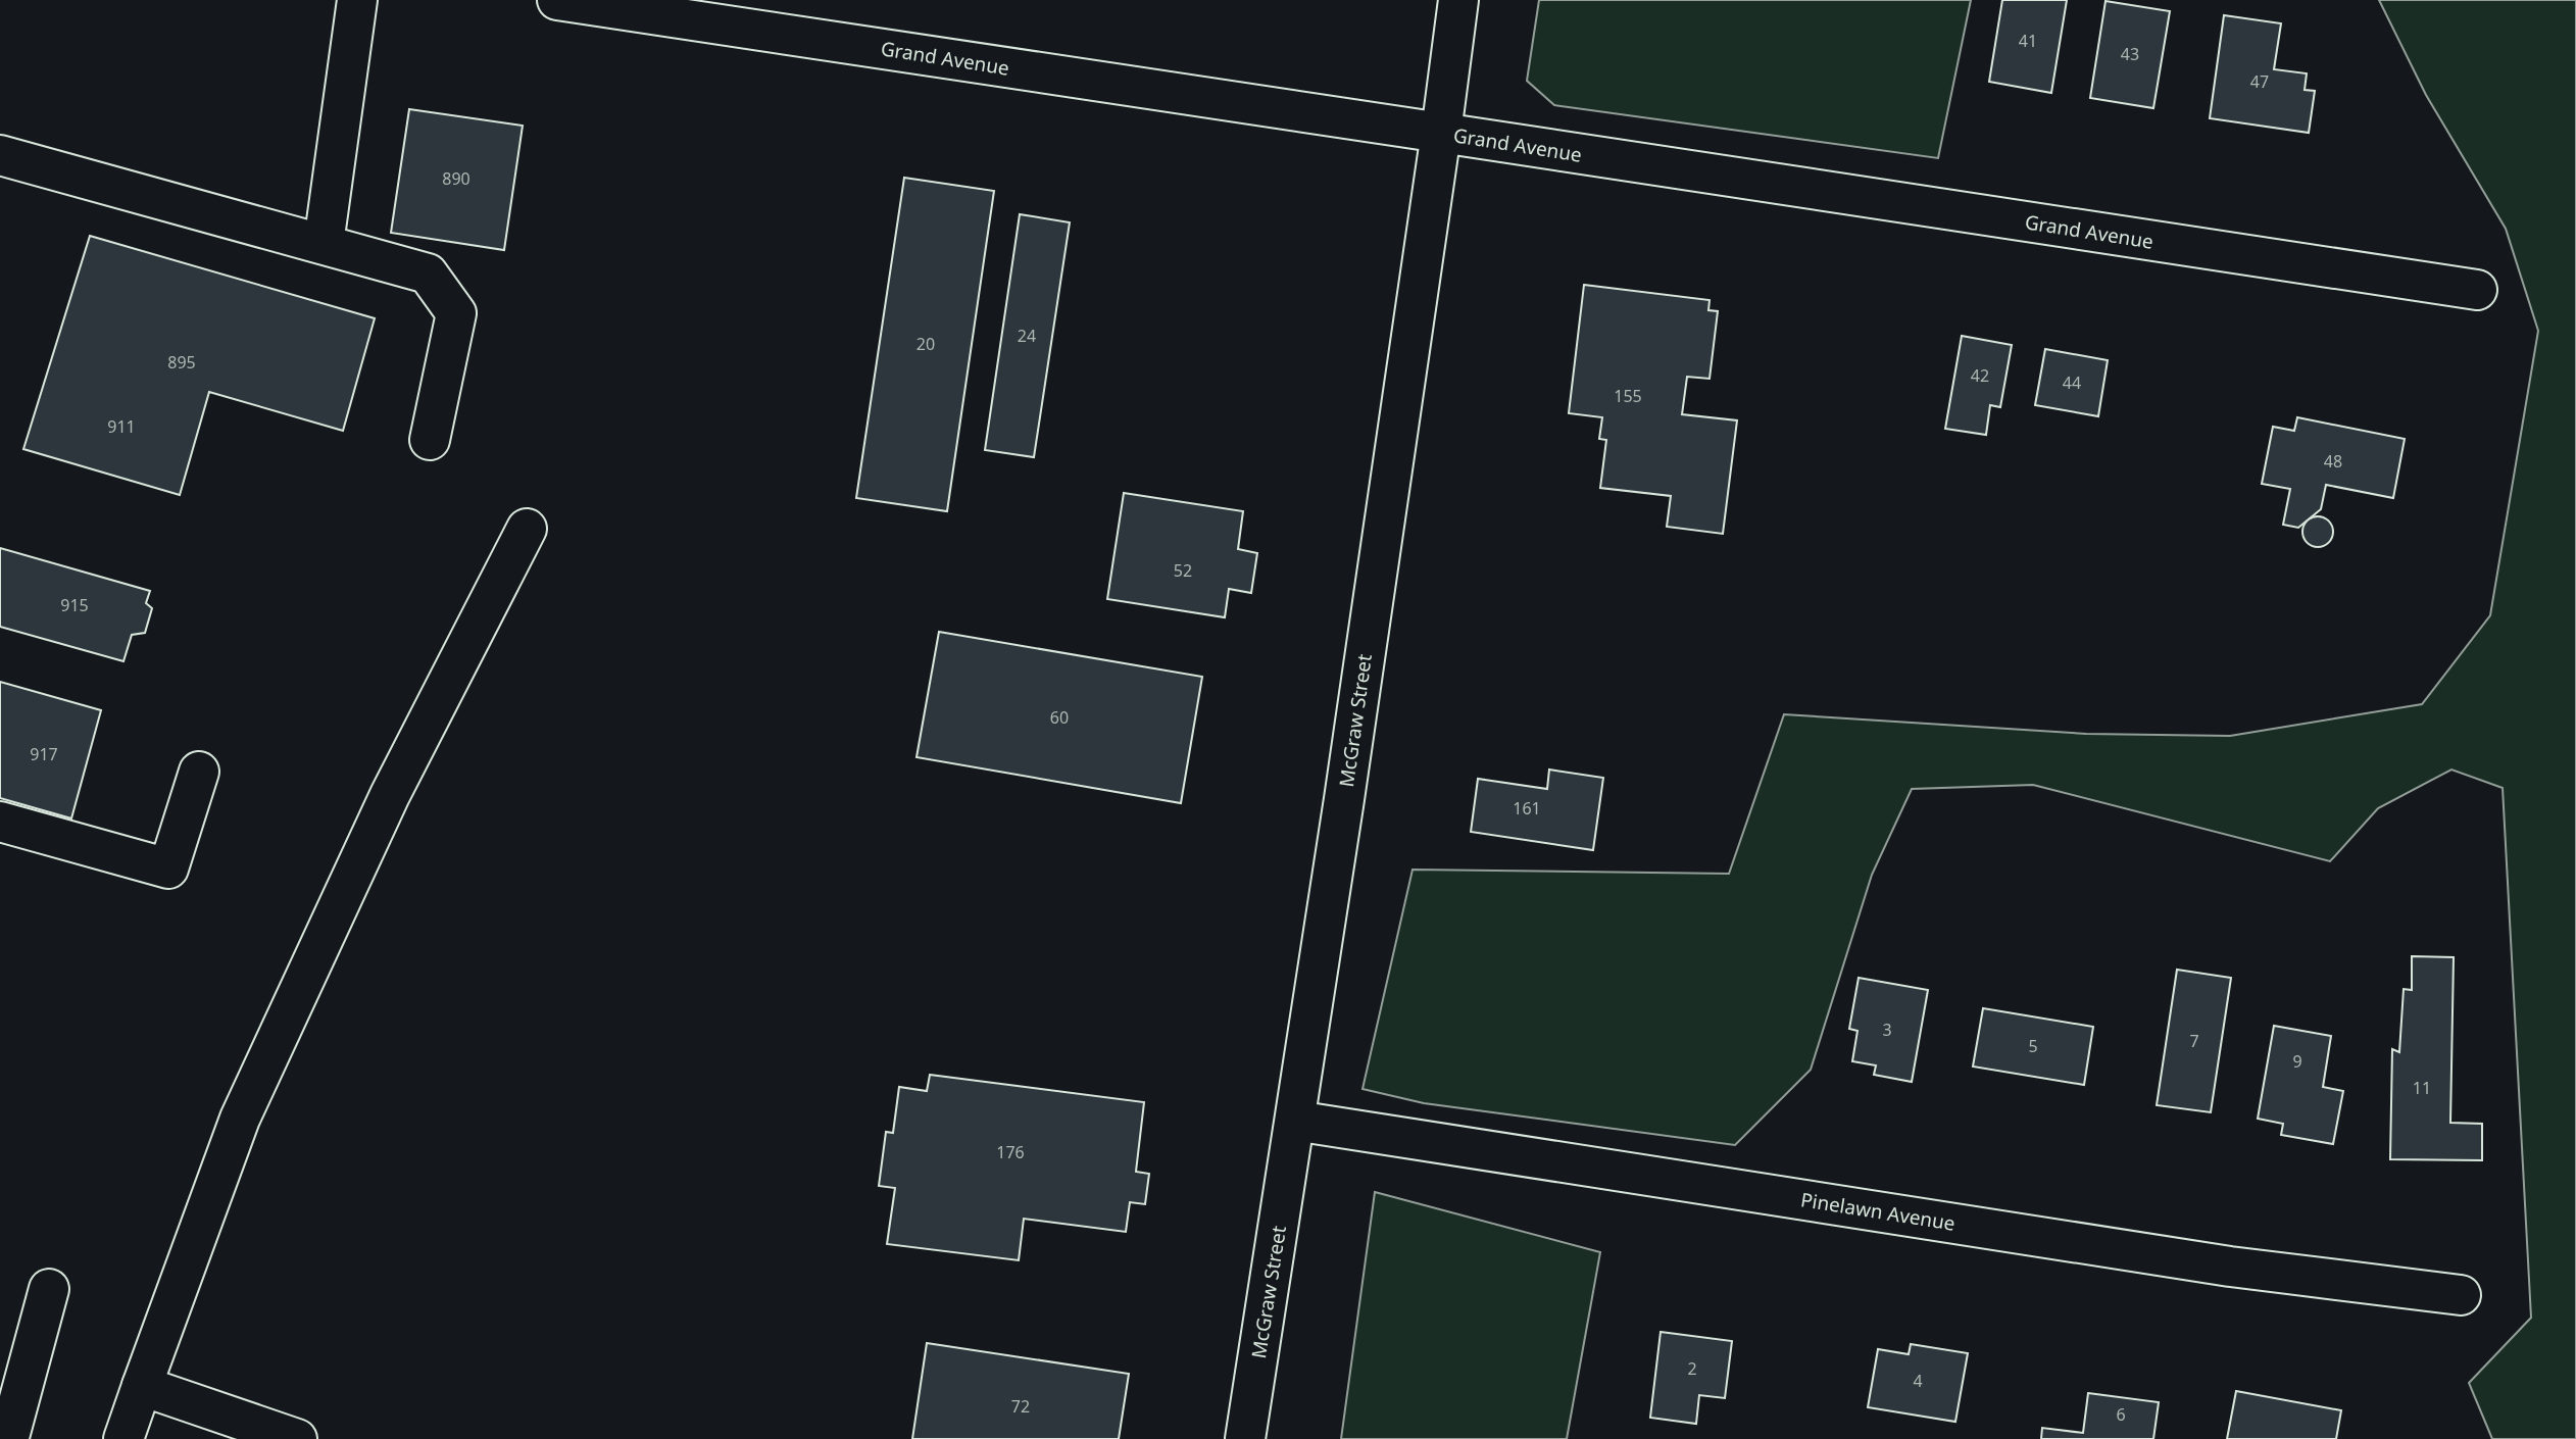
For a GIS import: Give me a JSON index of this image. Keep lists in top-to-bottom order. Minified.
{"streets":{"street":["Grand Avenue","McGraw Street","Pinelawn Avenue"]},"crossings":[["Grand Avenue","McGraw Street"],["McGraw Street","Pinelawn Avenue"]],"house_numbers":["41","43","47","890","24","20","895","42","44","155","911","48","52","915","60","917","161","3","7","5","9","11","176","2","4","72","6"]}
